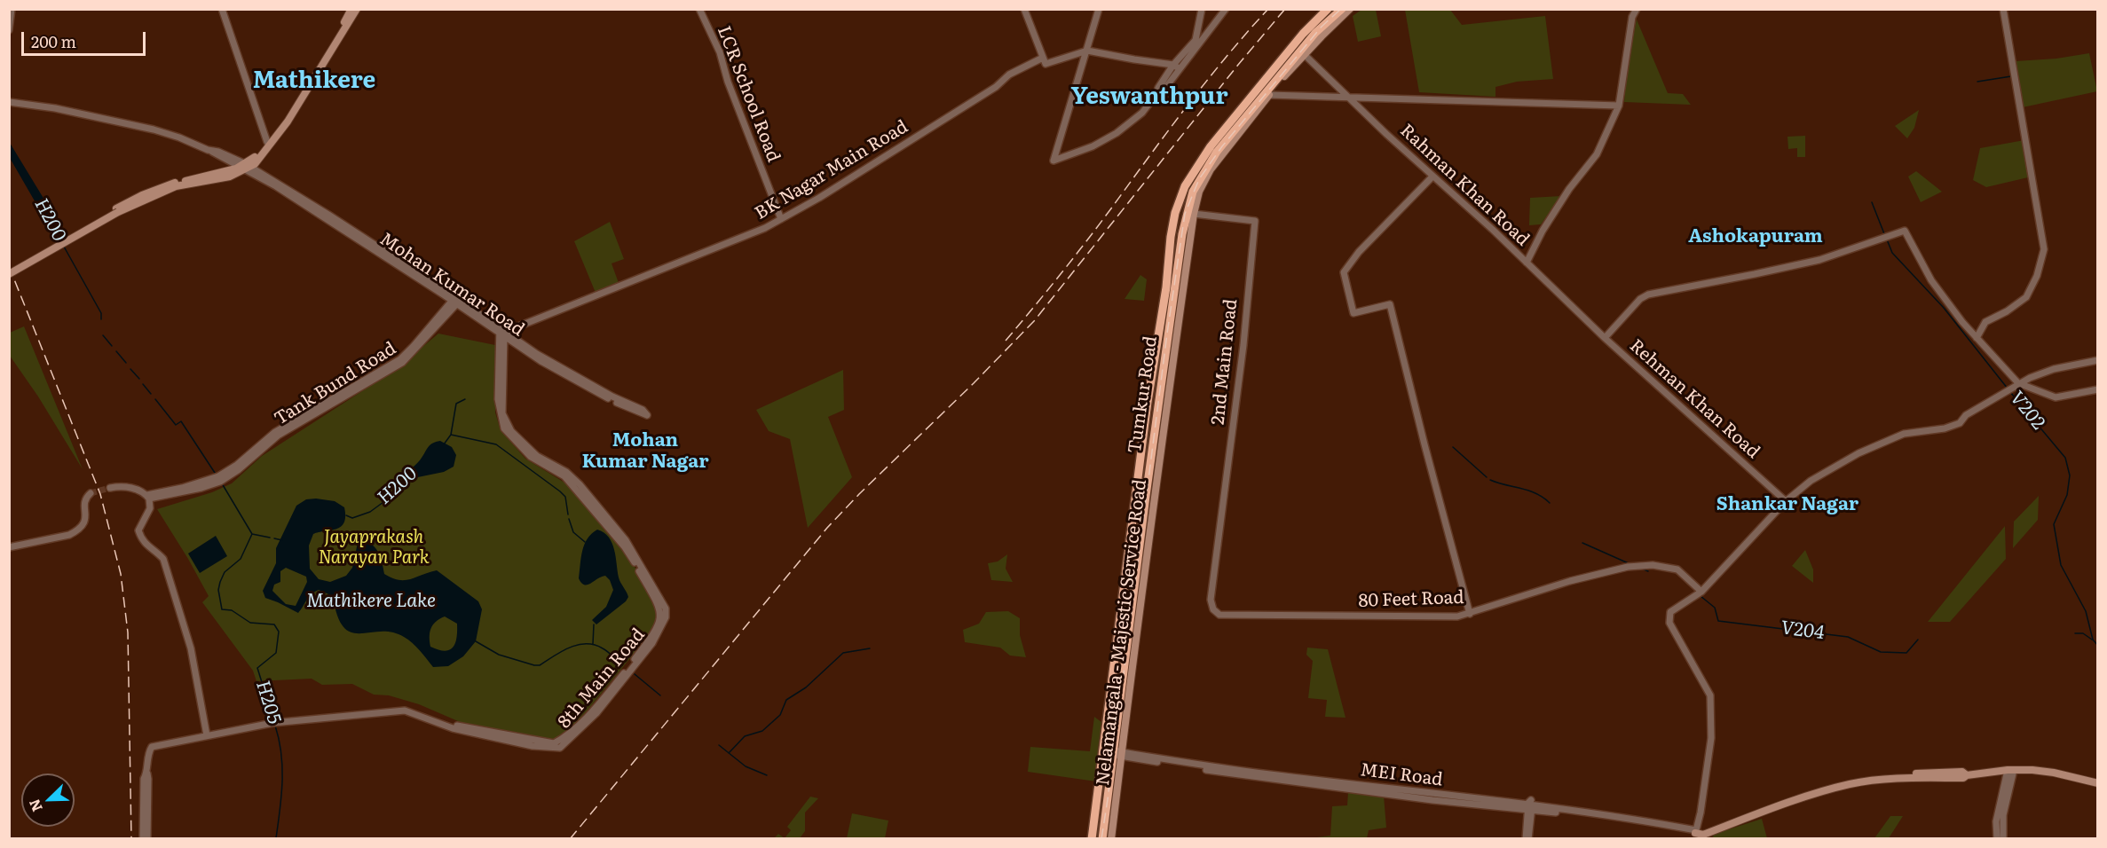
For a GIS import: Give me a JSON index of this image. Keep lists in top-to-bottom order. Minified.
{"streets":{"highway":["Tumkur Road"],"main road":["Nelamangala - Majestic Service Road"],"street":["LCR School Road","BK Nagar Main Road","Rahman Khan Road","Mohan Kumar Road","2nd Main Road","Tank Bund Road","Rehman Khan Road","80 Feet Road","8th Main Road","MEI Road"]},"crossings":[["LCR School Road","BK Nagar Main Road"],["BK Nagar Main Road","Mohan Kumar Road"],["BK Nagar Main Road","8th Main Road"],["Rahman Khan Road","Tumkur Road"],["Rahman Khan Road","Rehman Khan Road"],["Rahman Khan Road","Nelamangala - Majestic Service Road"],["Mohan Kumar Road","Tank Bund Road"],["Mohan Kumar Road","8th Main Road"],["2nd Main Road","80 Feet Road"],["2nd Main Road","Nelamangala - Majestic Service Road"],["Tumkur Road","Nelamangala - Majestic Service Road"],["Tumkur Road","MEI Road"],["Nelamangala - Majestic Service Road","MEI Road"]],"districts":["Mathikere","Yeswanthpur","Ashokapuram","Mohan Kumar Nagar","Shankar Nagar"],"water":["H200","V202","Mathikere Lake","V204","H205"],"parks":["Jayaprakash Narayan Park"],"scale_bar":"200 m","north":"bottom left"}
